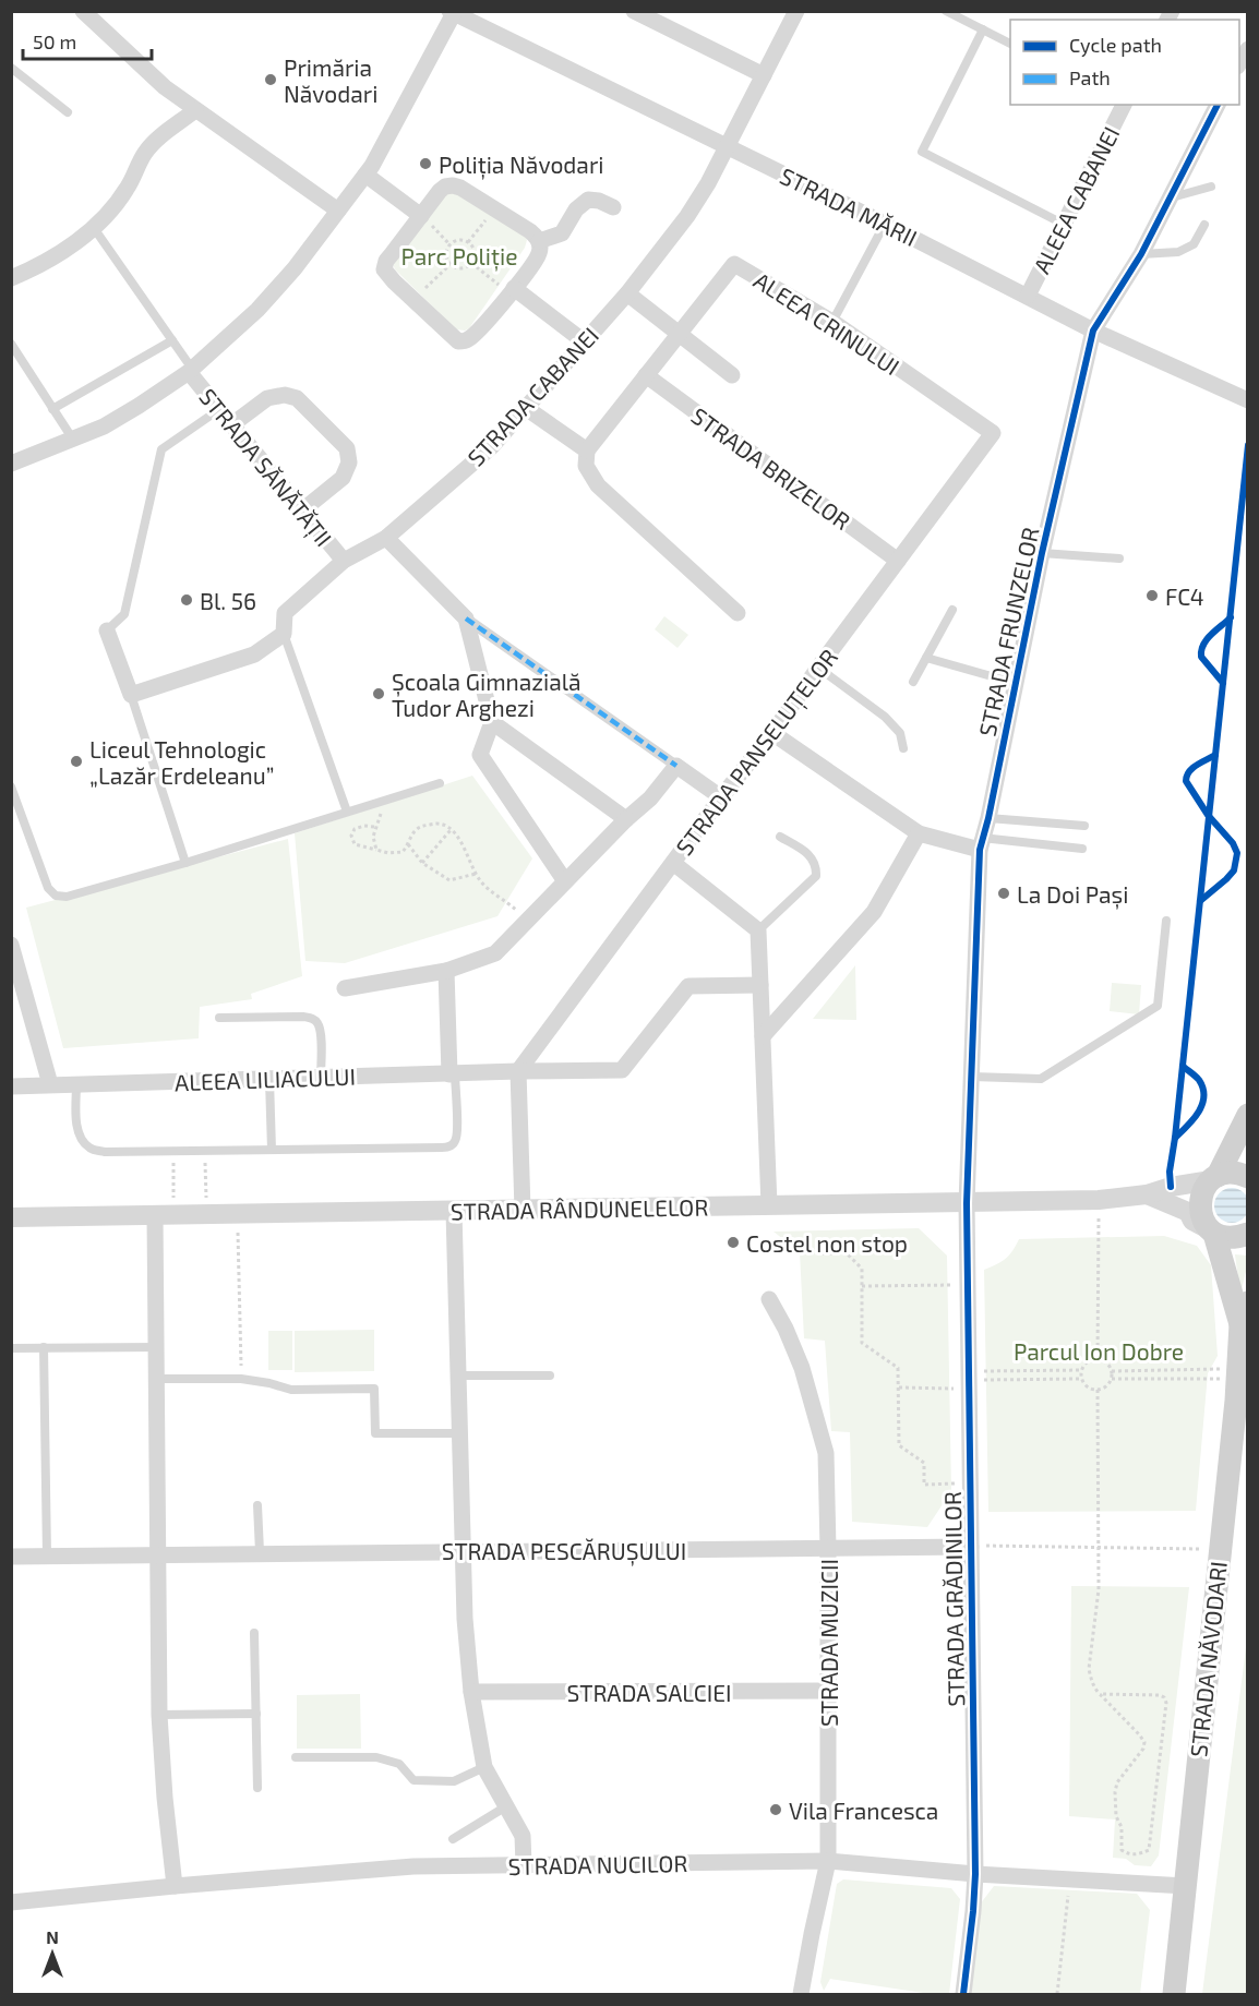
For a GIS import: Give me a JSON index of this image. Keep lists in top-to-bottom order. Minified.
{"streets":{"main road":["STRADA NĂVODARI"],"street":["ALEEA CABANEI","STRADA MĂRII","ALEEA CRINULUI","STRADA CABANEI","STRADA SĂNĂTĂȚII","STRADA BRIZELOR","STRADA FRUNZELOR","STRADA PANSELUȚELOR","ALEEA LILIACULUI","STRADA RÂNDUNELELOR","STRADA PESCĂRUȘULUI","STRADA GRĂDINILOR","STRADA MUZICII","STRADA SALCIEI","STRADA NUCILOR"]},"crossings":[["ALEEA CABANEI","STRADA MĂRII"],["STRADA MĂRII","STRADA CABANEI"],["STRADA MĂRII","STRADA SĂNĂTĂȚII"],["STRADA MĂRII","STRADA FRUNZELOR"],["ALEEA CRINULUI","STRADA PANSELUȚELOR"],["STRADA CABANEI","STRADA SĂNĂTĂȚII"],["STRADA BRIZELOR","STRADA PANSELUȚELOR"],["STRADA FRUNZELOR","STRADA RÂNDUNELELOR"],["STRADA FRUNZELOR","STRADA GRĂDINILOR"],["STRADA PANSELUȚELOR","ALEEA LILIACULUI"],["STRADA RÂNDUNELELOR","STRADA GRĂDINILOR"],["STRADA RÂNDUNELELOR","STRADA NĂVODARI"],["STRADA PESCĂRUȘULUI","STRADA GRĂDINILOR"],["STRADA PESCĂRUȘULUI","STRADA MUZICII"],["STRADA GRĂDINILOR","STRADA NUCILOR"],["STRADA MUZICII","STRADA SALCIEI"],["STRADA MUZICII","STRADA NUCILOR"],["STRADA NĂVODARI","STRADA NUCILOR"]],"parks":["Parc Poliție","Parcul Ion Dobre"],"places":["Primăria Năvodari","Poliția Năvodari","FC4","Bl. 56","Școala Gimnazială Tudor Arghezi","Liceul Tehnologic „Lazăr Erdeleanu”","La Doi Pași","Costel non stop","Vila Francesca"],"legend":["Cycle path","Path"],"scale_bar":"50 m","north":"top"}
